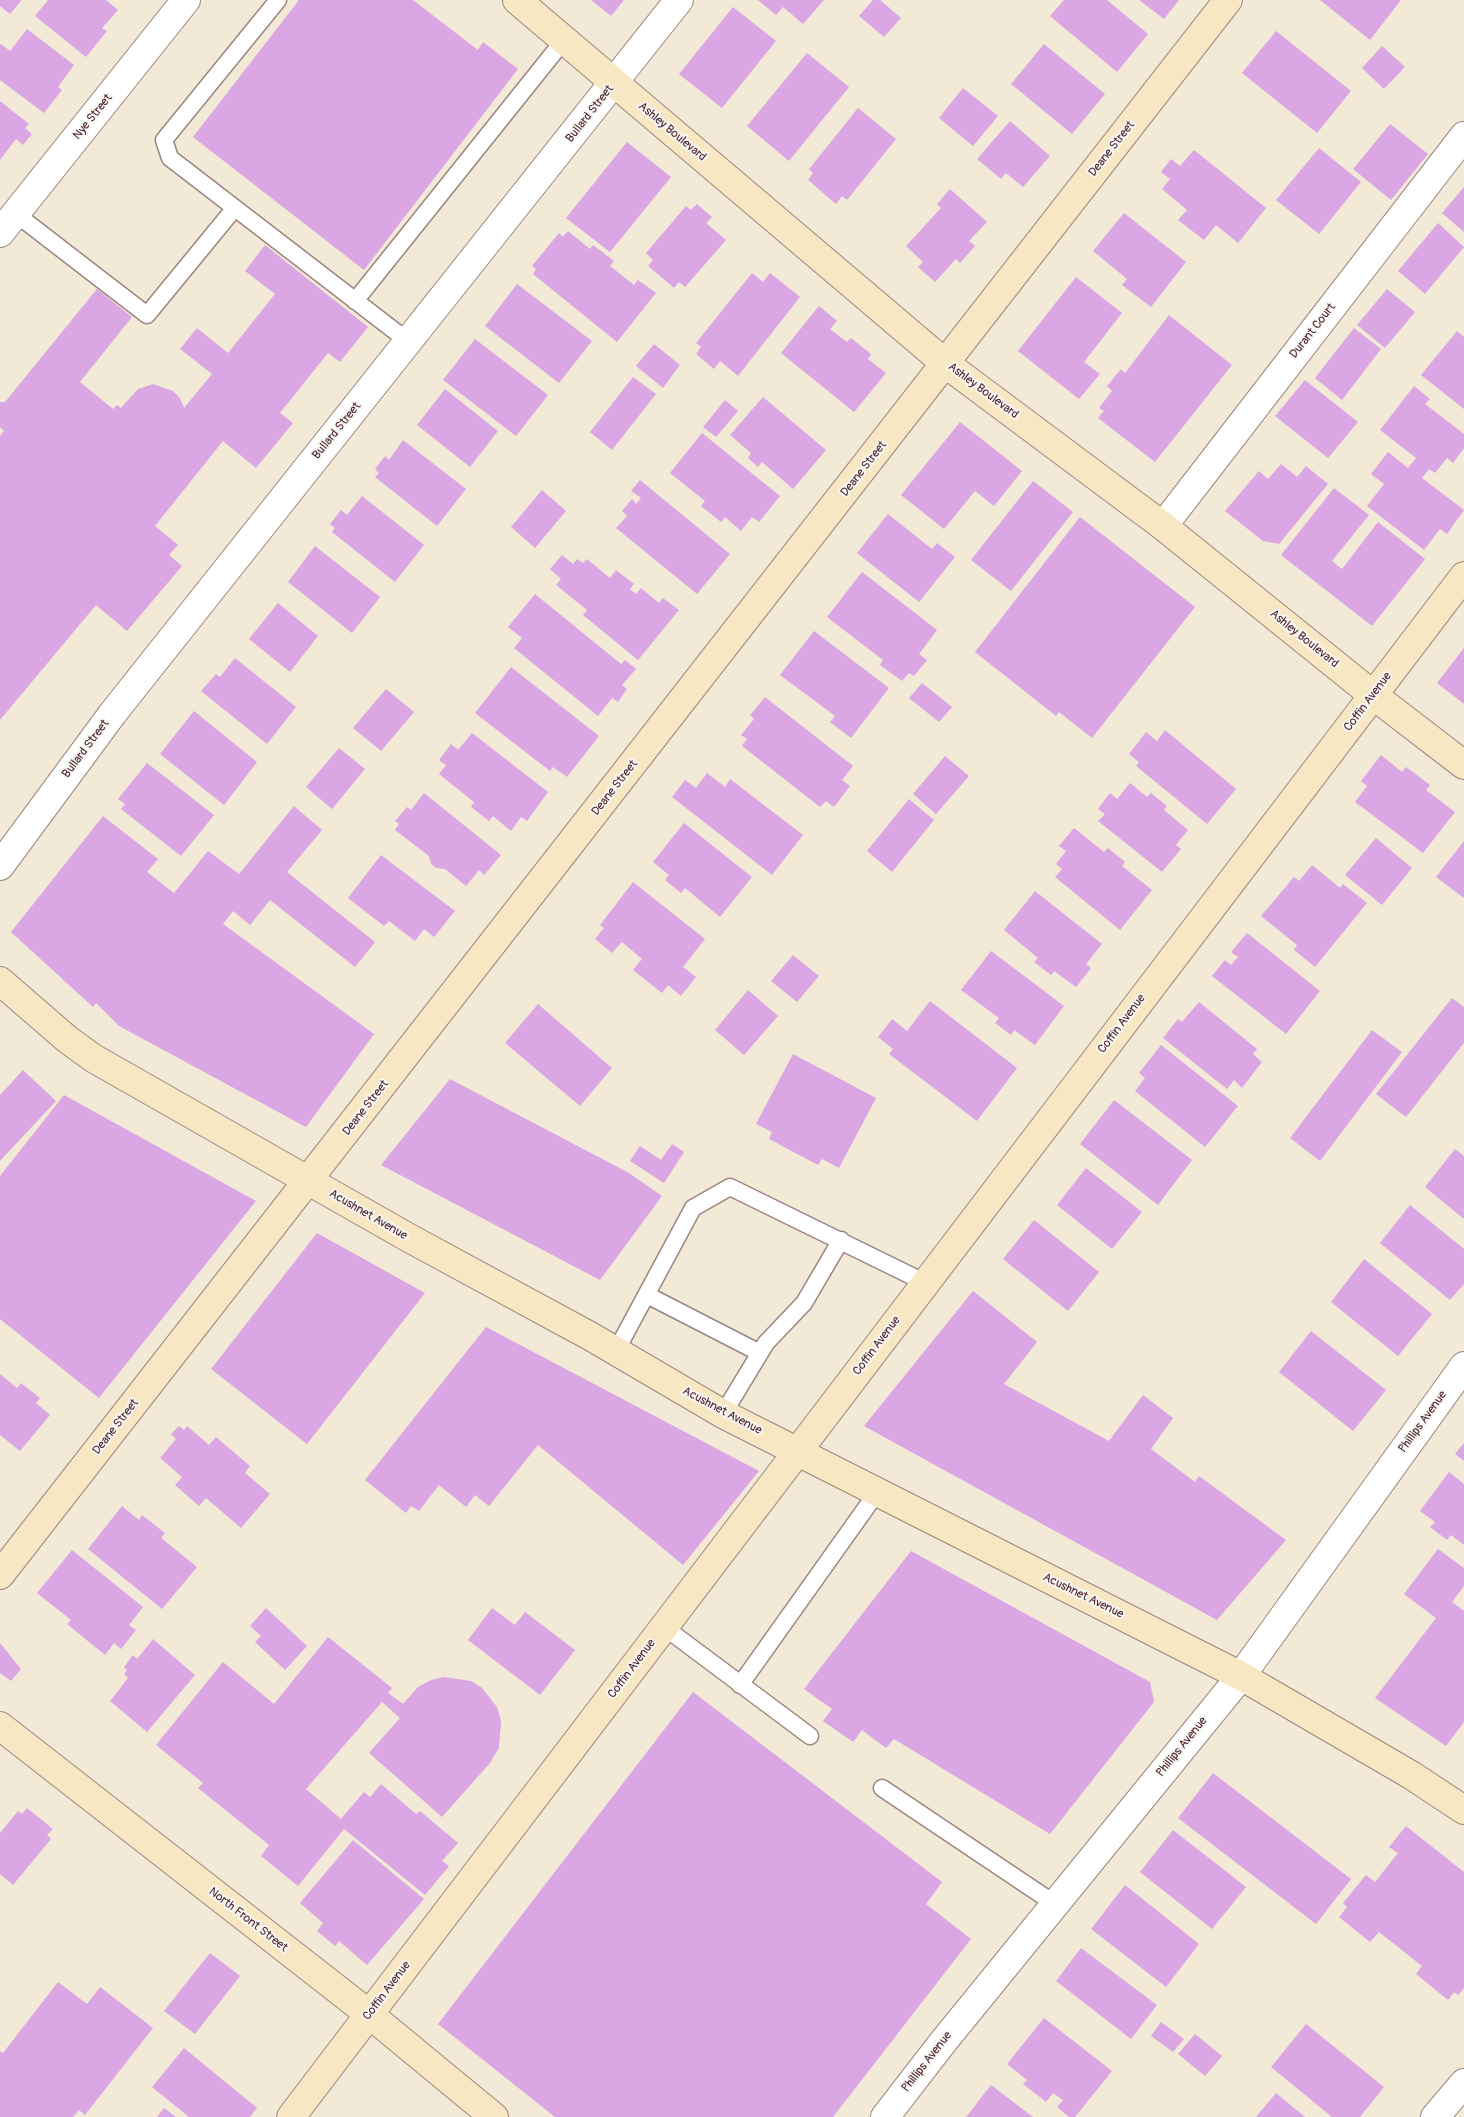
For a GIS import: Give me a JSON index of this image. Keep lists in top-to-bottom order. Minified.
{"streets":{"main road":["Ashley Boulevard","Deane Street","Coffin Avenue","Acushnet Avenue","North Front Street"],"street":["Bullard Street","Nye Street","Durant Court","Phillips Avenue"]},"crossings":[["Bullard Street","Ashley Boulevard"],["Ashley Boulevard","Deane Street"],["Ashley Boulevard","Durant Court"],["Ashley Boulevard","Coffin Avenue"],["Deane Street","Acushnet Avenue"],["Coffin Avenue","Acushnet Avenue"],["Coffin Avenue","North Front Street"],["Acushnet Avenue","Phillips Avenue"]]}
